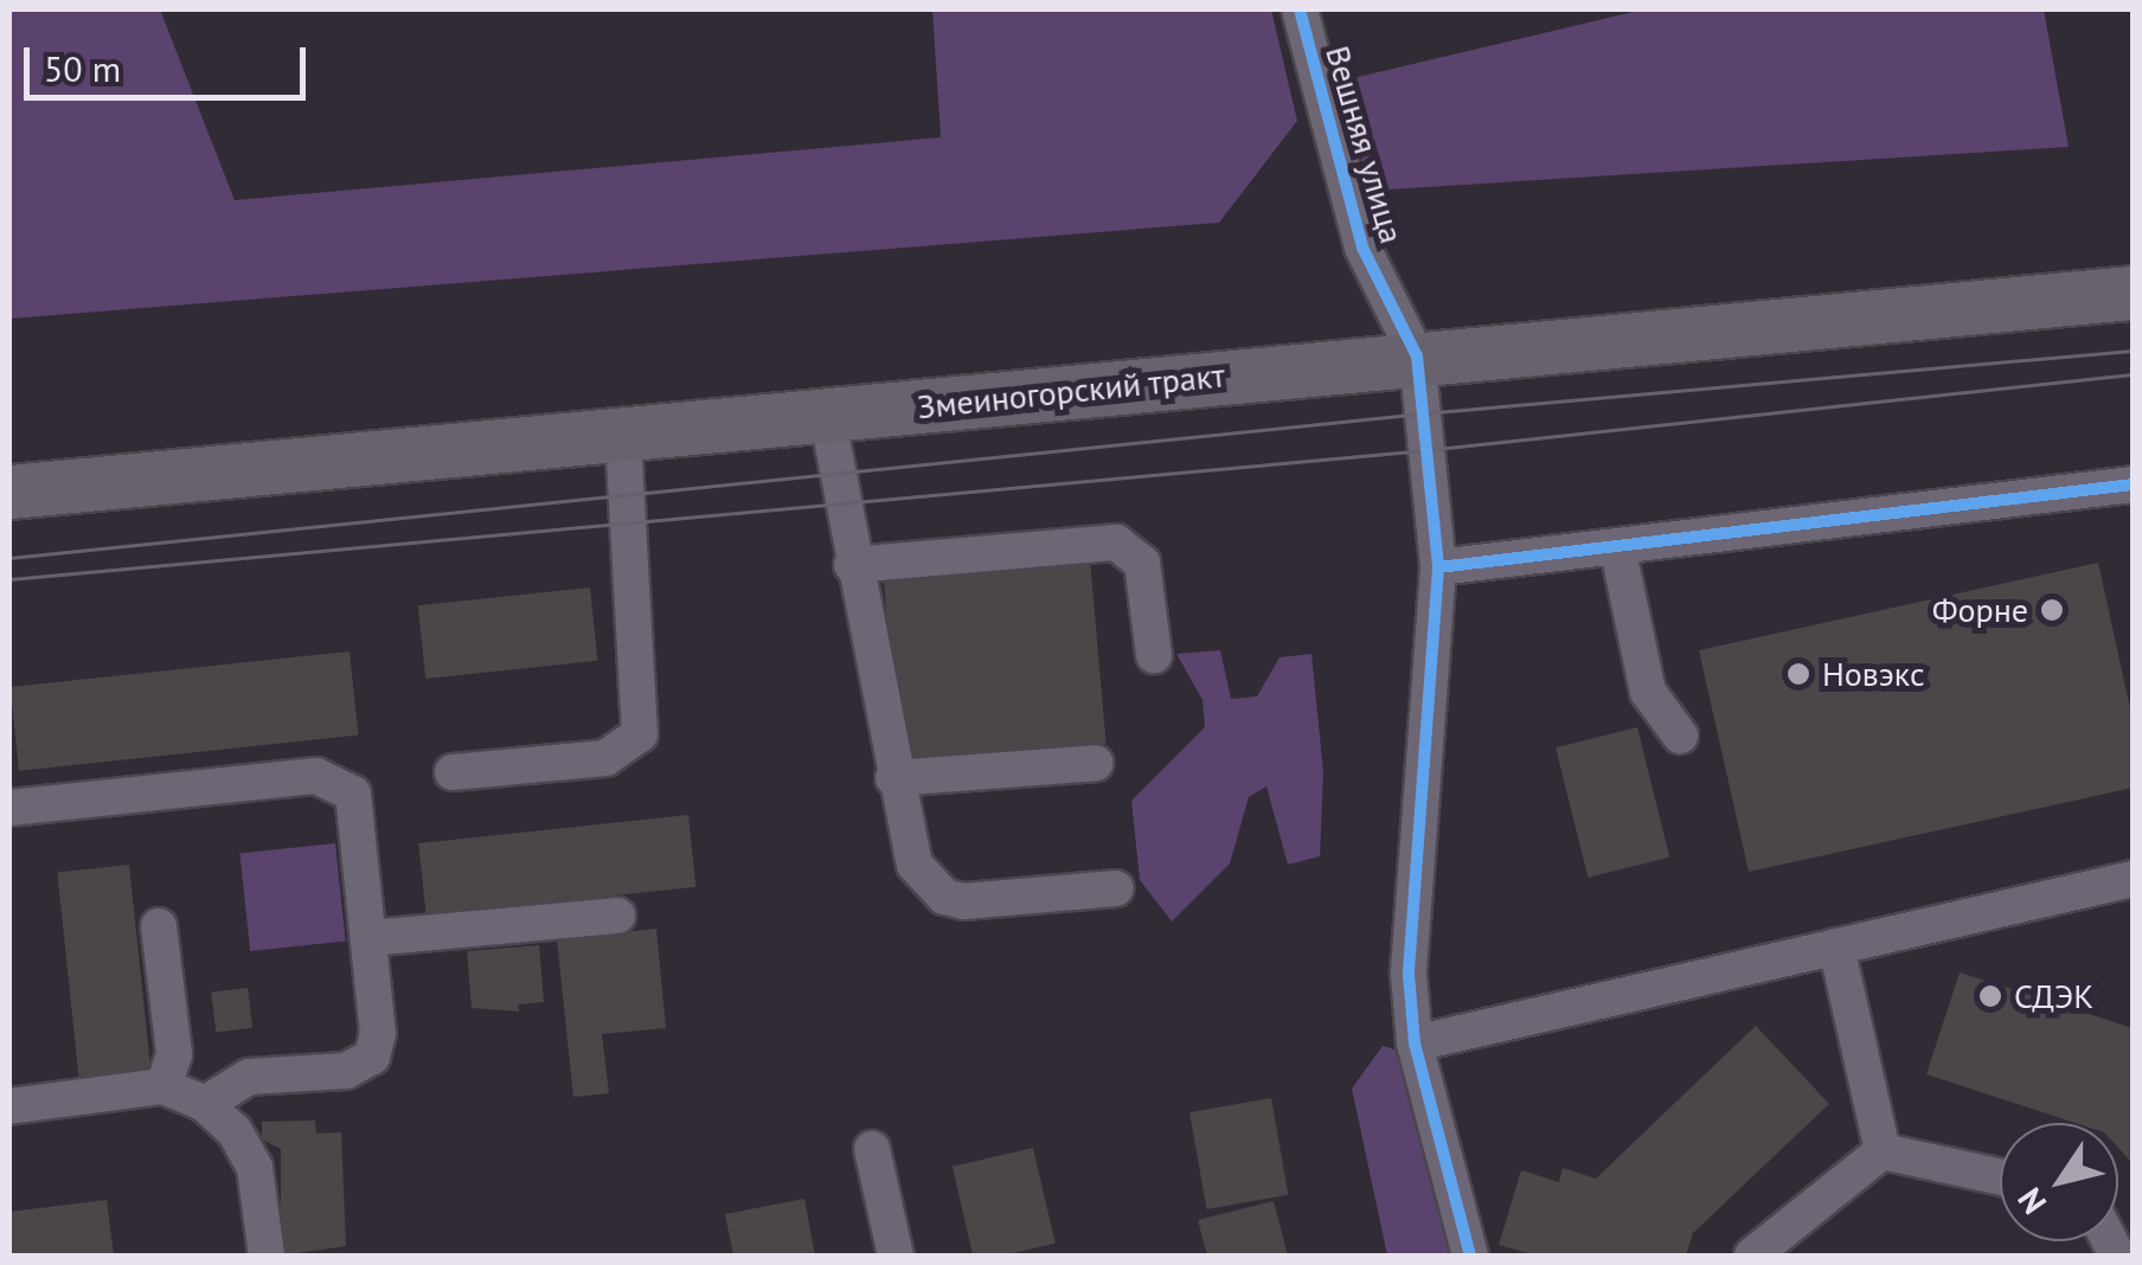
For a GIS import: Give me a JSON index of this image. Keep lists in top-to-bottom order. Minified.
{"streets":{"highway":["Змеиногорский тракт"],"street":["Вешняя улица"]},"crossings":[["Вешняя улица","Змеиногорский тракт"]],"places":["Форне","Новэкс","СДЭК"],"scale_bar":"50 m","north":"bottom left"}
